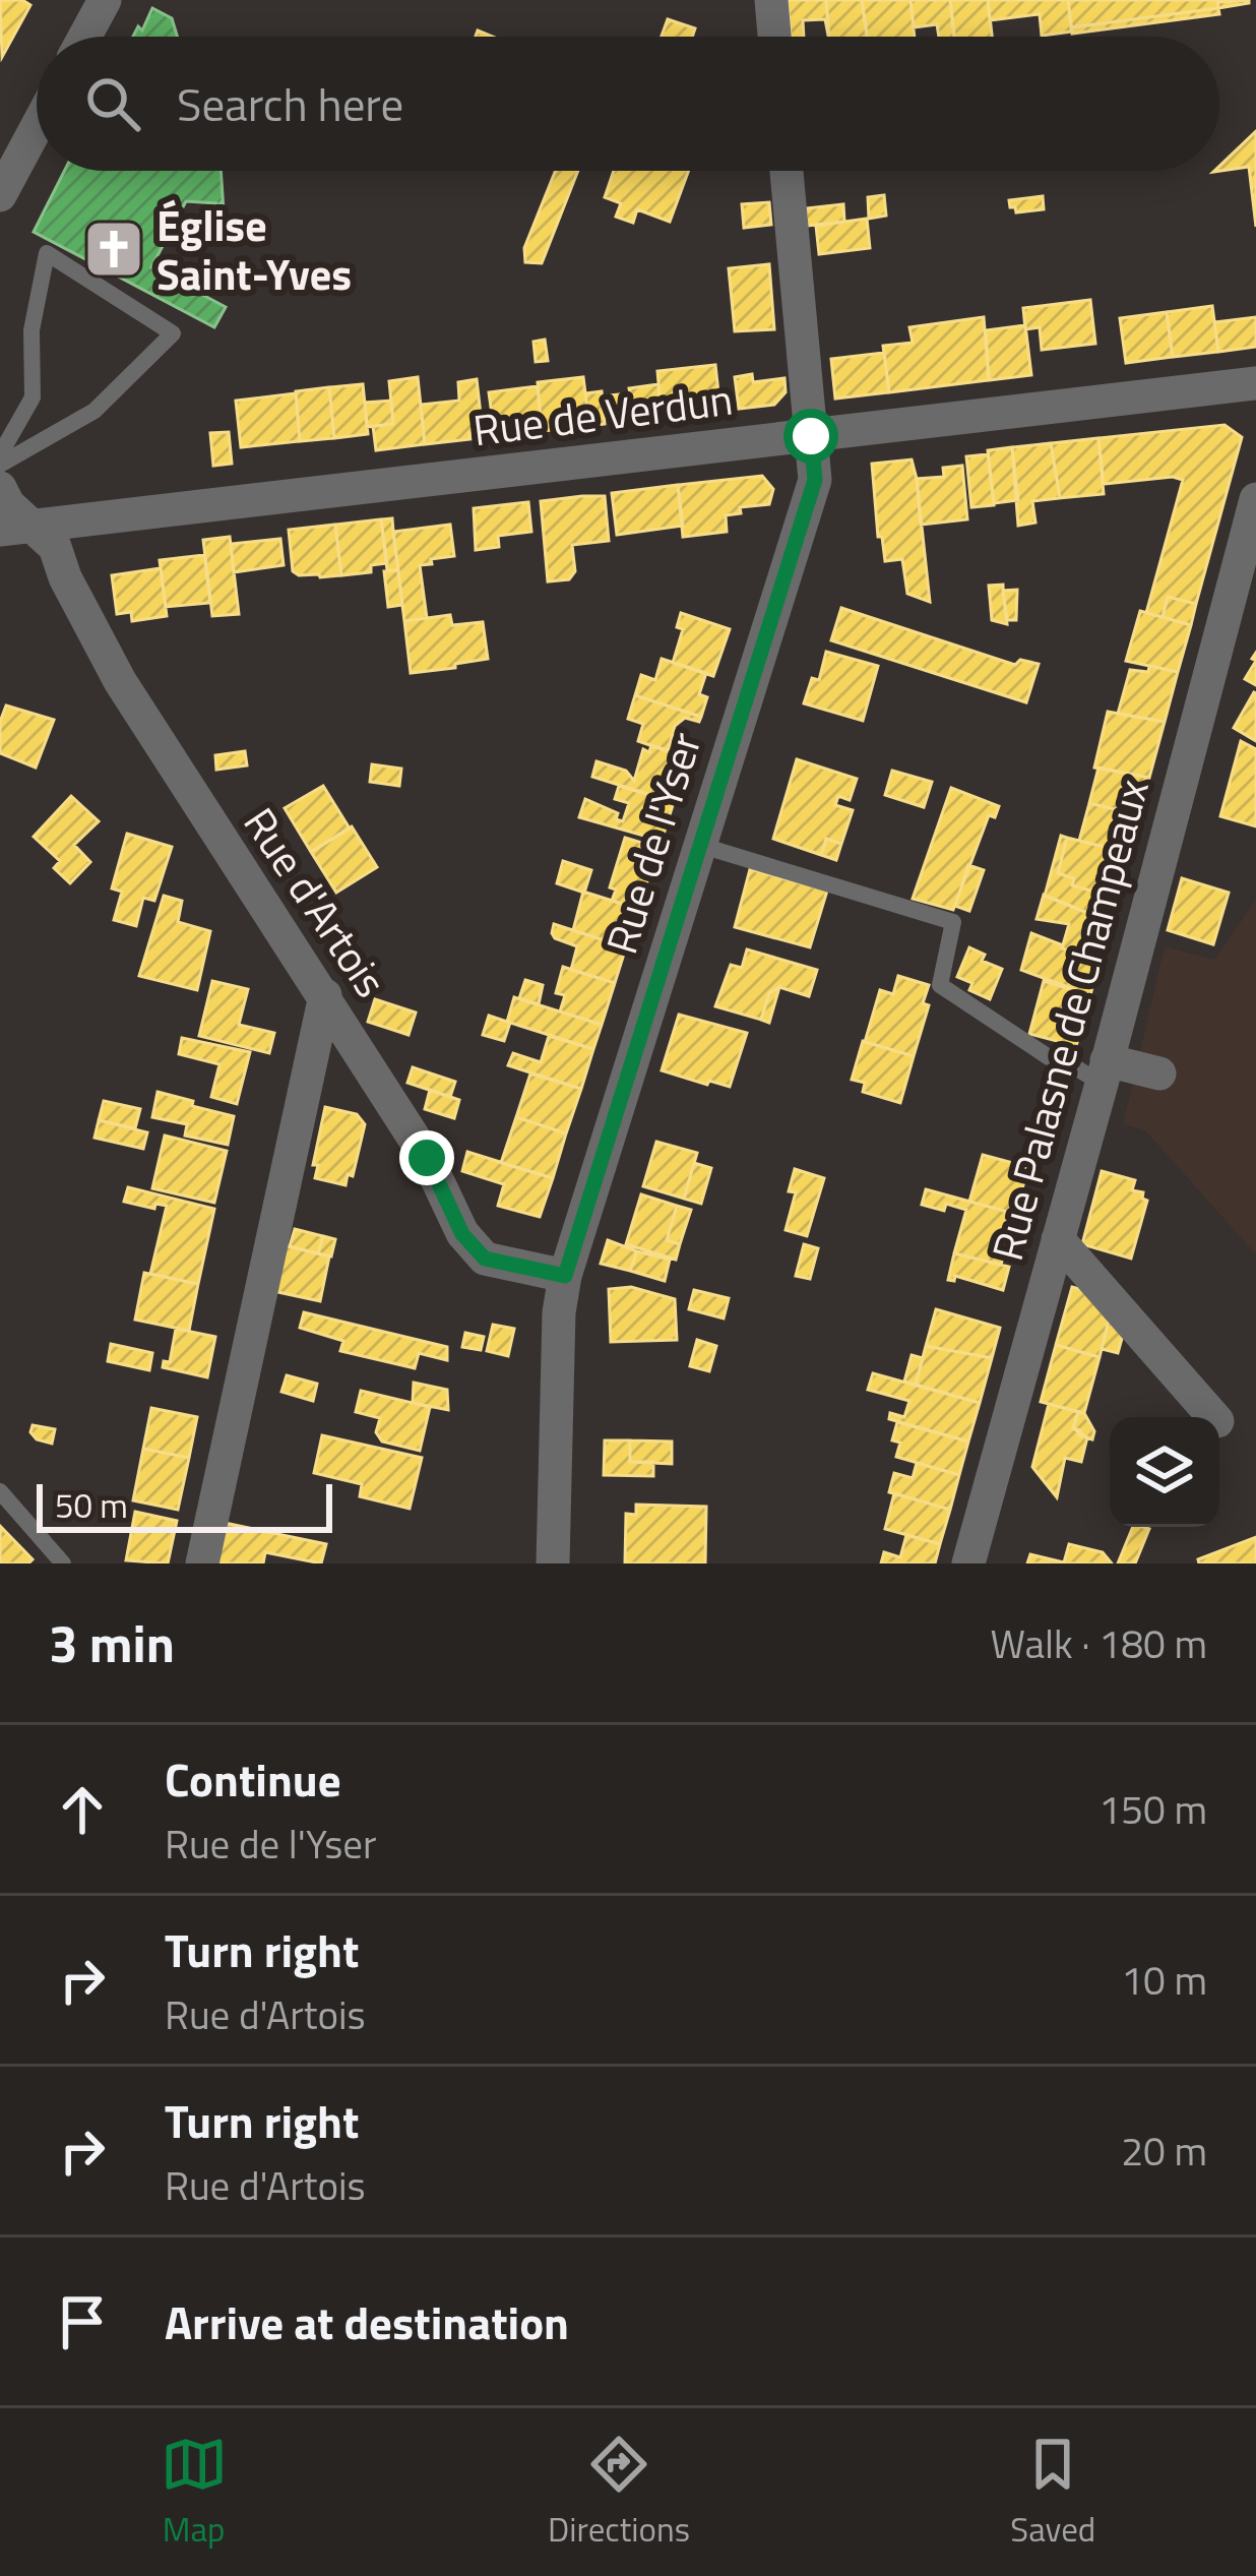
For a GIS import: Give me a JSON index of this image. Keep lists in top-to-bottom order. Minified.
{"streets":{"street":["Rue de Verdun","Rue de l'Yser","Rue d'Artois","Rue Palasne de Champeaux"]},"crossings":[["Rue de Verdun","Rue de l'Yser"],["Rue de Verdun","Rue d'Artois"],["Rue de l'Yser","Rue d'Artois"]],"places":{"church":["Église Saint-Yves"]},"scale_bar":"50 m","page":{"search":"Search here","scale":"50 m","heading":["3 min","Walk · 180 m"],"list":[["Continue","Rue de l'Yser","150 m"],["Turn right","Rue d'Artois","10 m"],["Turn right","Rue d'Artois","20 m"],"Arrive at destination"],"nav":["Map","Directions","Saved"]}}
